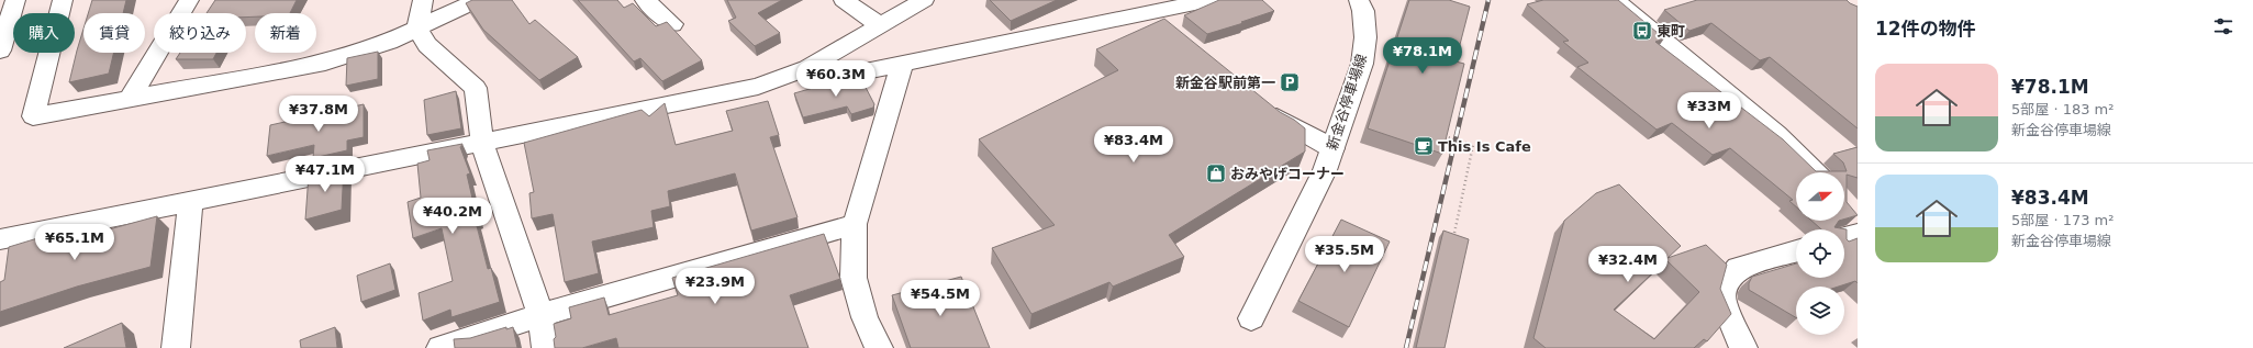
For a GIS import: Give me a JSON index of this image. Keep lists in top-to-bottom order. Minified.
{"streets":{"street":["新金谷停車場線"]},"places":{"bus stop":["東町"],"parking":["新金谷駅前第一"],"cafe":["This Is Cafe"],"shop":["おみやげコーナー"]},"north":"right","page":{"heading":"12件の物件","chip":["購入","賃貸","絞り込み","新着"],"price":["¥78.1M","¥60.3M","¥33M","¥37.8M","¥83.4M","¥47.1M","¥40.2M","¥65.1M","¥35.5M","¥32.4M","¥23.9M","¥54.5M"],"list":[{"name":"¥78.1M","note":"5部屋 · 183 m² · 新金谷停車場線"},{"name":"¥83.4M","note":"5部屋 · 173 m² · 新金谷停車場線"}]}}
